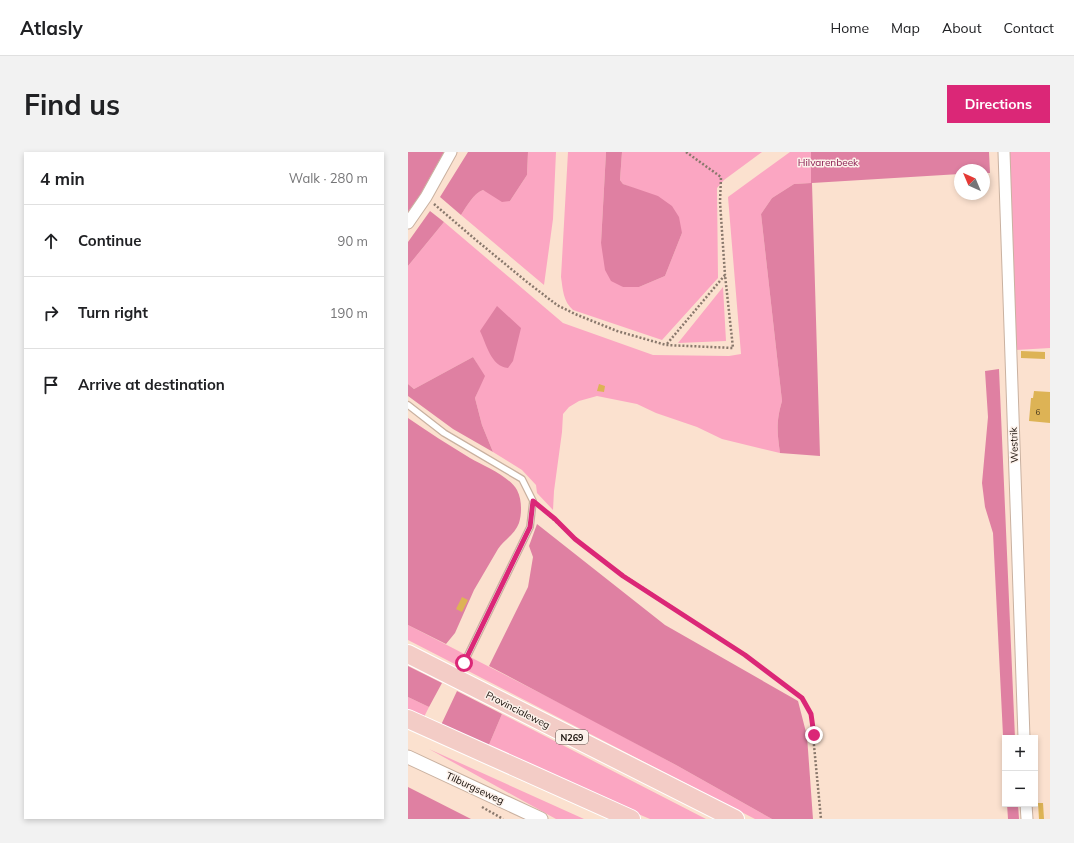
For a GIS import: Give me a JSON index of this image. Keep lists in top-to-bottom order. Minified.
{"streets":{"highway":["Provincialeweg","N269"],"street":["Westrik","Tilburgseweg"]},"parks":["Hilvarenbeek"],"house_numbers":["6"],"north":"top left","page":{"header":"Atlasly","nav":["Home","Map","About","Contact"],"buttons":"Directions","title":"Find us","heading":["4 min","Walk · 280 m"],"list":[["Continue","90 m"],["Turn right","190 m"],"Arrive at destination"],"map_buttons":["+","−"]}}
